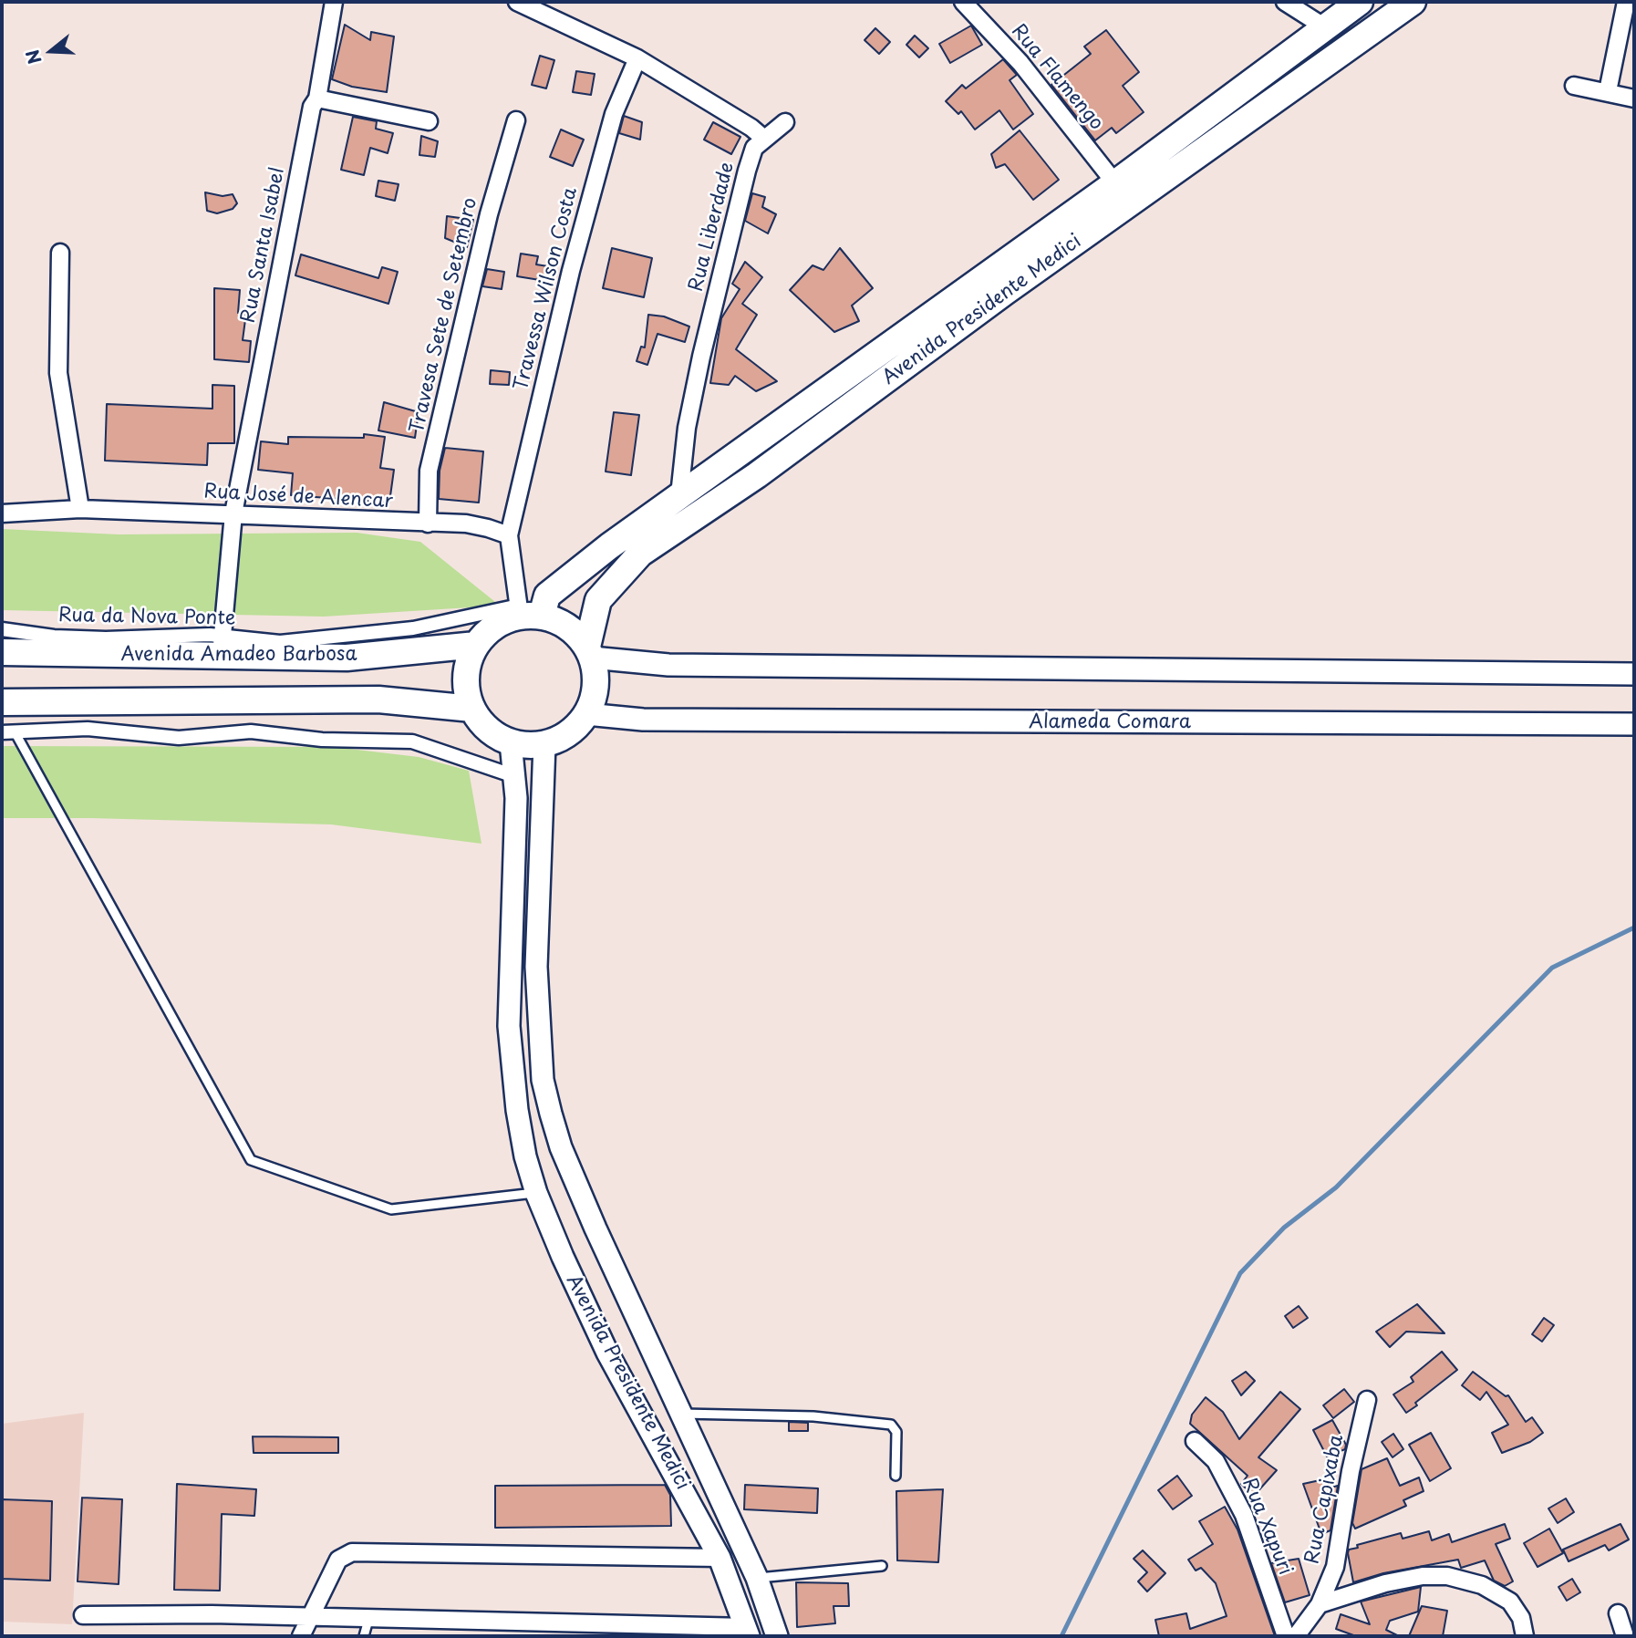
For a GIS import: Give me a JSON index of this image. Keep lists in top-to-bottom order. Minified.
{"streets":{"main road":["Avenida Presidente Medici","Avenida Amadeo Barbosa"],"street":["Rua Flamengo","Rua Liberdade","Rua Santa Isabel","Travessa Wilson Costa","Travesa Sete de Setembro","Rua José de Alencar","Rua da Nova Ponte","Alameda Comara","Rua Capixaba","Rua Xapuri"]},"crossings":[["Rua Flamengo","Avenida Presidente Medici"],["Rua Liberdade","Avenida Presidente Medici"],["Rua Santa Isabel","Rua José de Alencar"],["Rua Santa Isabel","Rua da Nova Ponte"],["Rua Santa Isabel","Avenida Amadeo Barbosa"],["Travessa Wilson Costa","Rua José de Alencar"],["Avenida Presidente Medici","Rua da Nova Ponte"],["Avenida Presidente Medici","Avenida Amadeo Barbosa"],["Avenida Presidente Medici","Alameda Comara"],["Travesa Sete de Setembro","Rua José de Alencar"],["Rua da Nova Ponte","Avenida Amadeo Barbosa"],["Rua da Nova Ponte","Alameda Comara"],["Avenida Amadeo Barbosa","Alameda Comara"]],"north":"left"}
